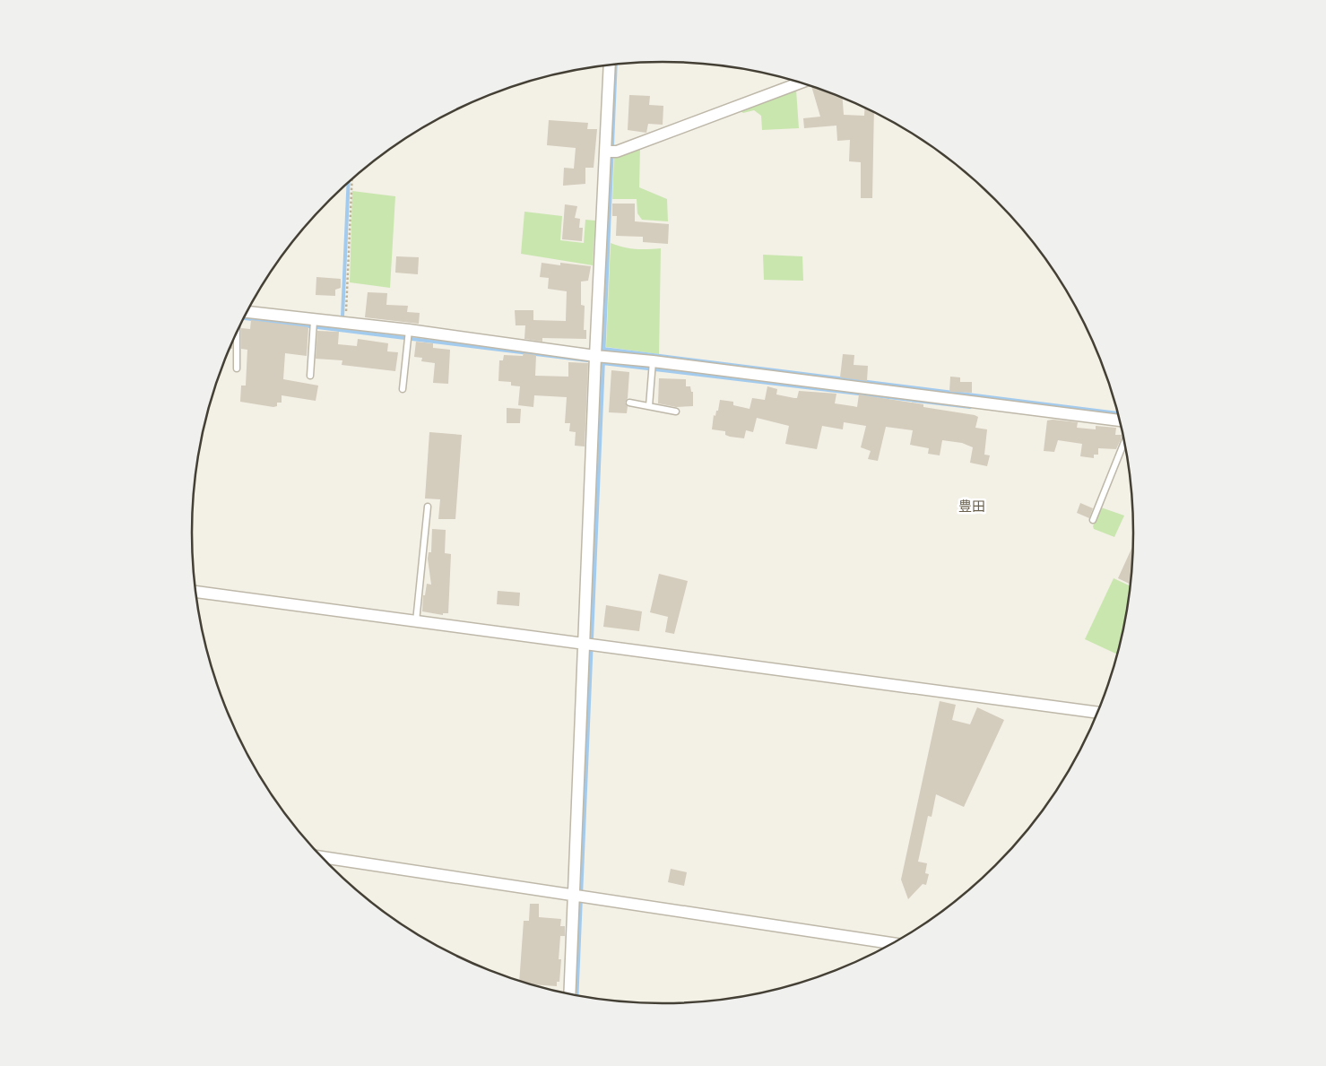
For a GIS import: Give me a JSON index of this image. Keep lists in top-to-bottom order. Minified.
{"districts":["豊田"]}
